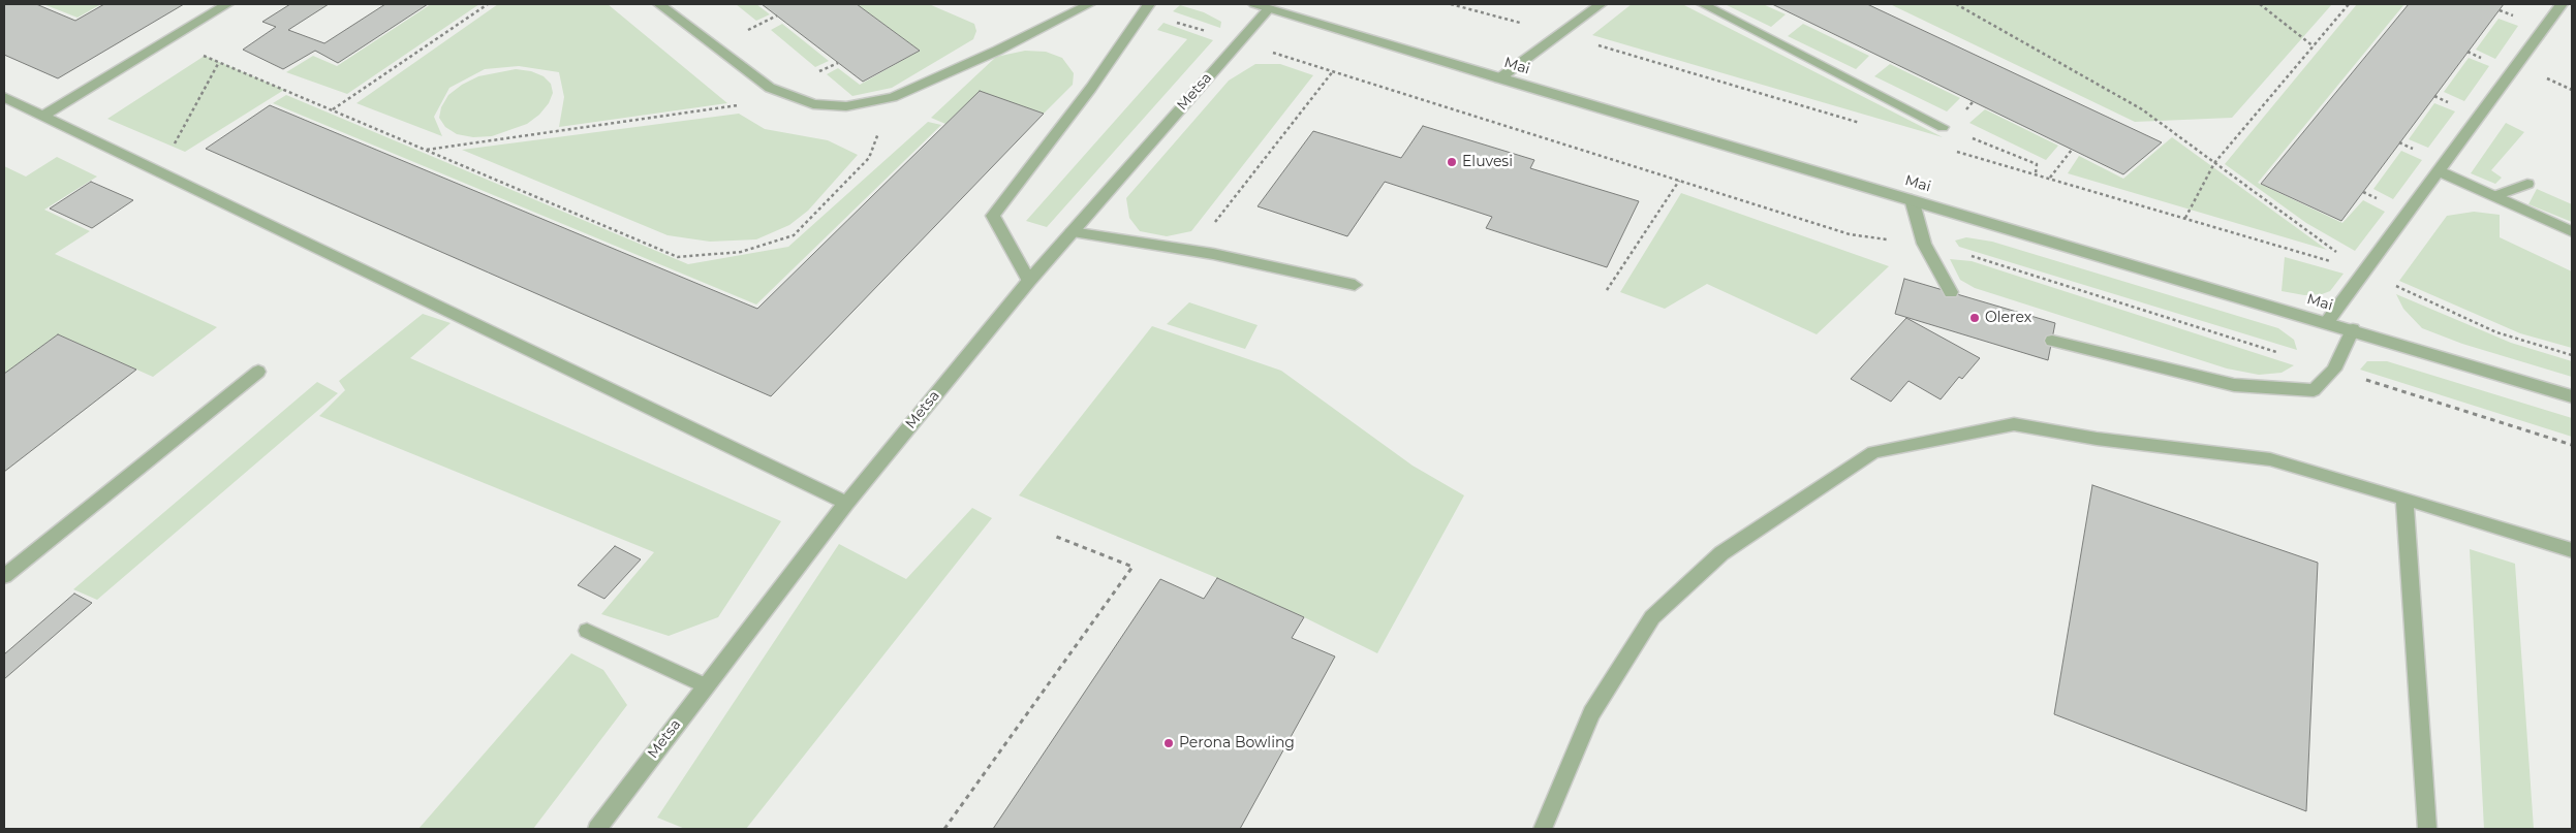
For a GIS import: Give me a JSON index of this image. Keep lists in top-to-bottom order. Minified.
{"streets":{"street":["Mai","Metsa"]},"crossings":[["Mai","Metsa"]],"places":["Eluvesi","Olerex","Perona Bowling"]}
